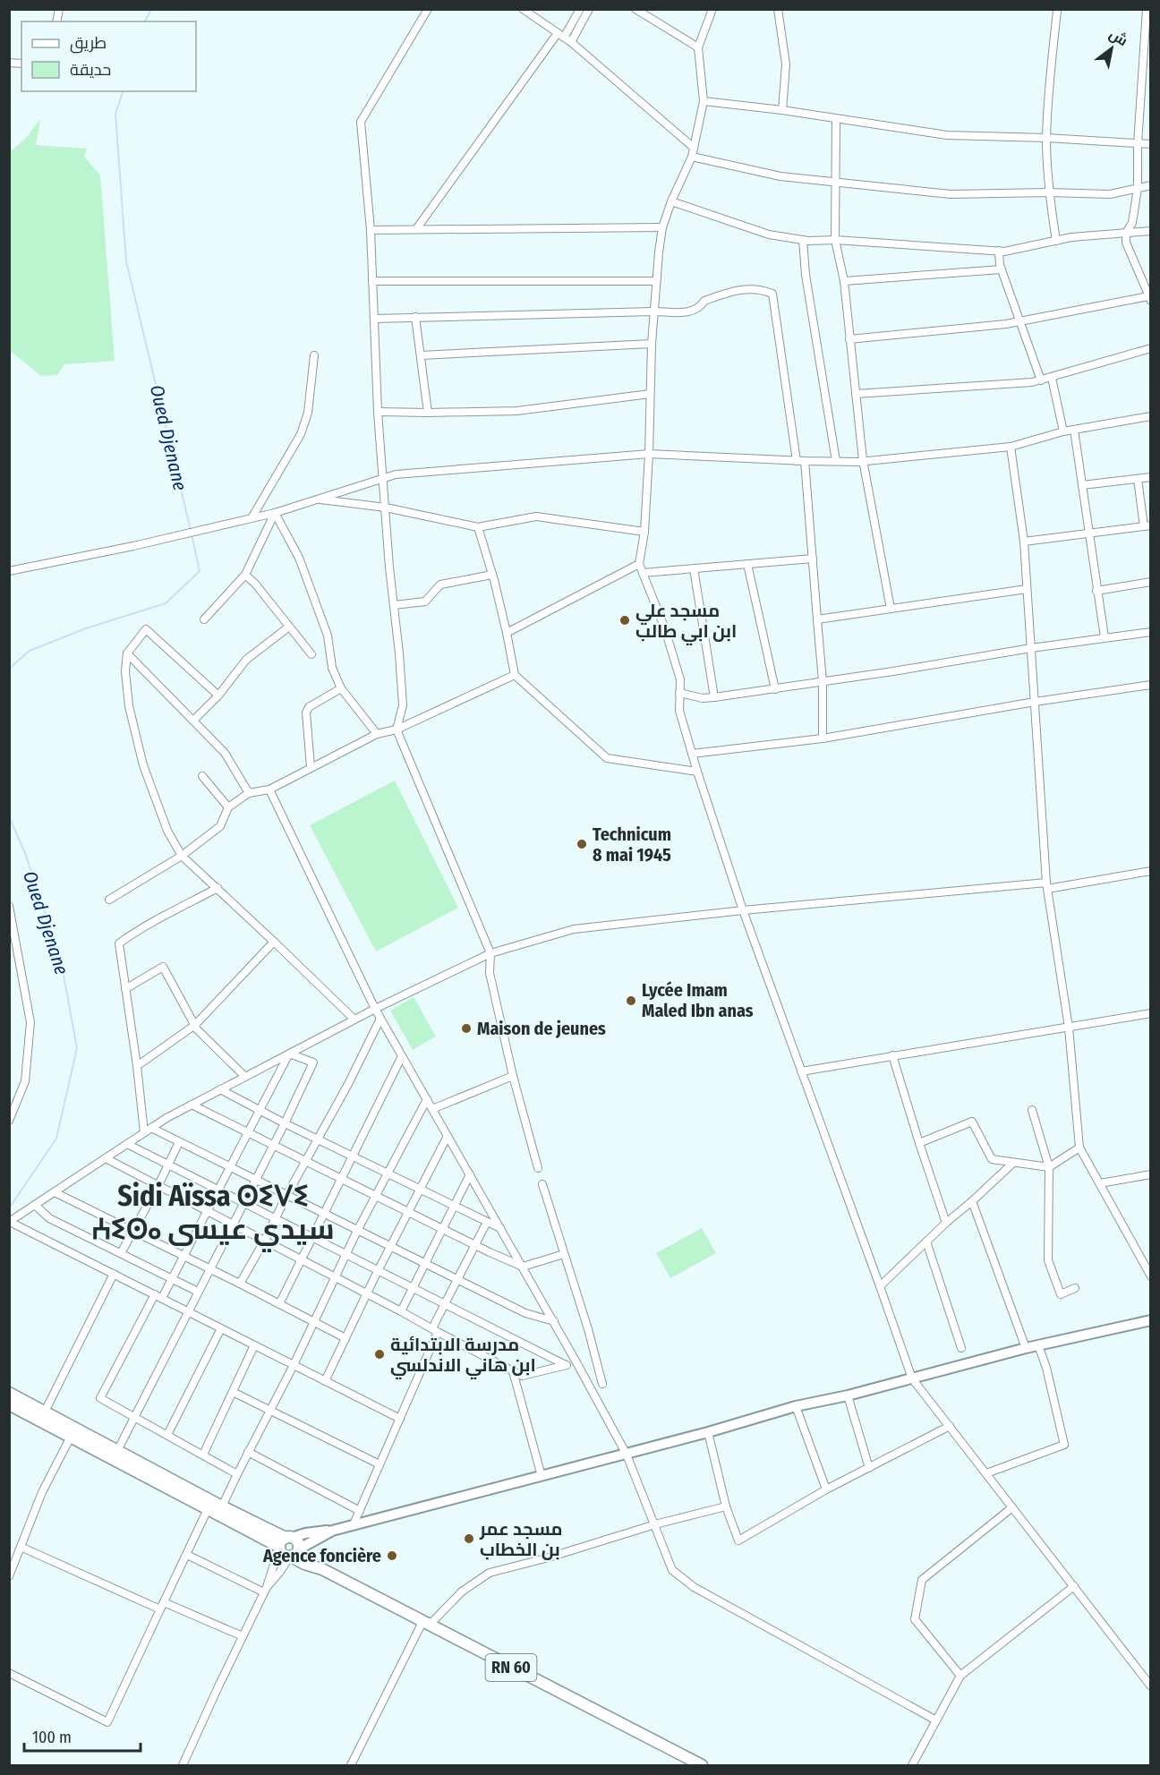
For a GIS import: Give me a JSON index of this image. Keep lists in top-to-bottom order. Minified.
{"streets":{"main road":["RN 60"]},"districts":["Sidi Aïssa ⵙⵉⴸⵉ ⵄⵉⵙⴰ سيدي عيسى"],"water":["Oued Djenane"],"places":["مسجد علي ابن ابي طالب","Technicum 8 mai 1945","Lycée Imam Maled Ibn anas","Maison de jeunes","مدرسة الابتدائية ابن هاني الاندلسي","مسجد عمر بن الخطاب","Agence foncière"],"legend":["طريق","حديقة"],"scale_bar":"100 m","north":"top right"}
